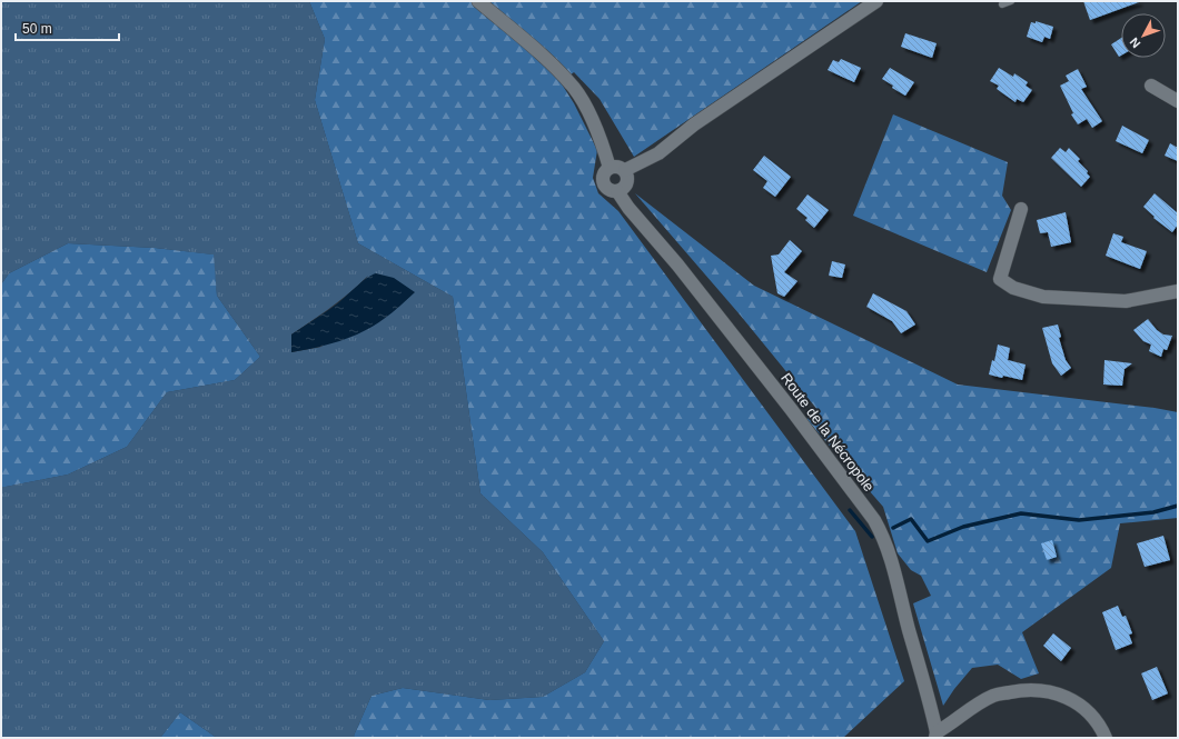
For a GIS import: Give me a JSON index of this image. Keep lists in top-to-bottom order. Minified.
{"streets":{"street":["Route de la Nécropole"]},"scale_bar":"50 m","north":"bottom left"}
